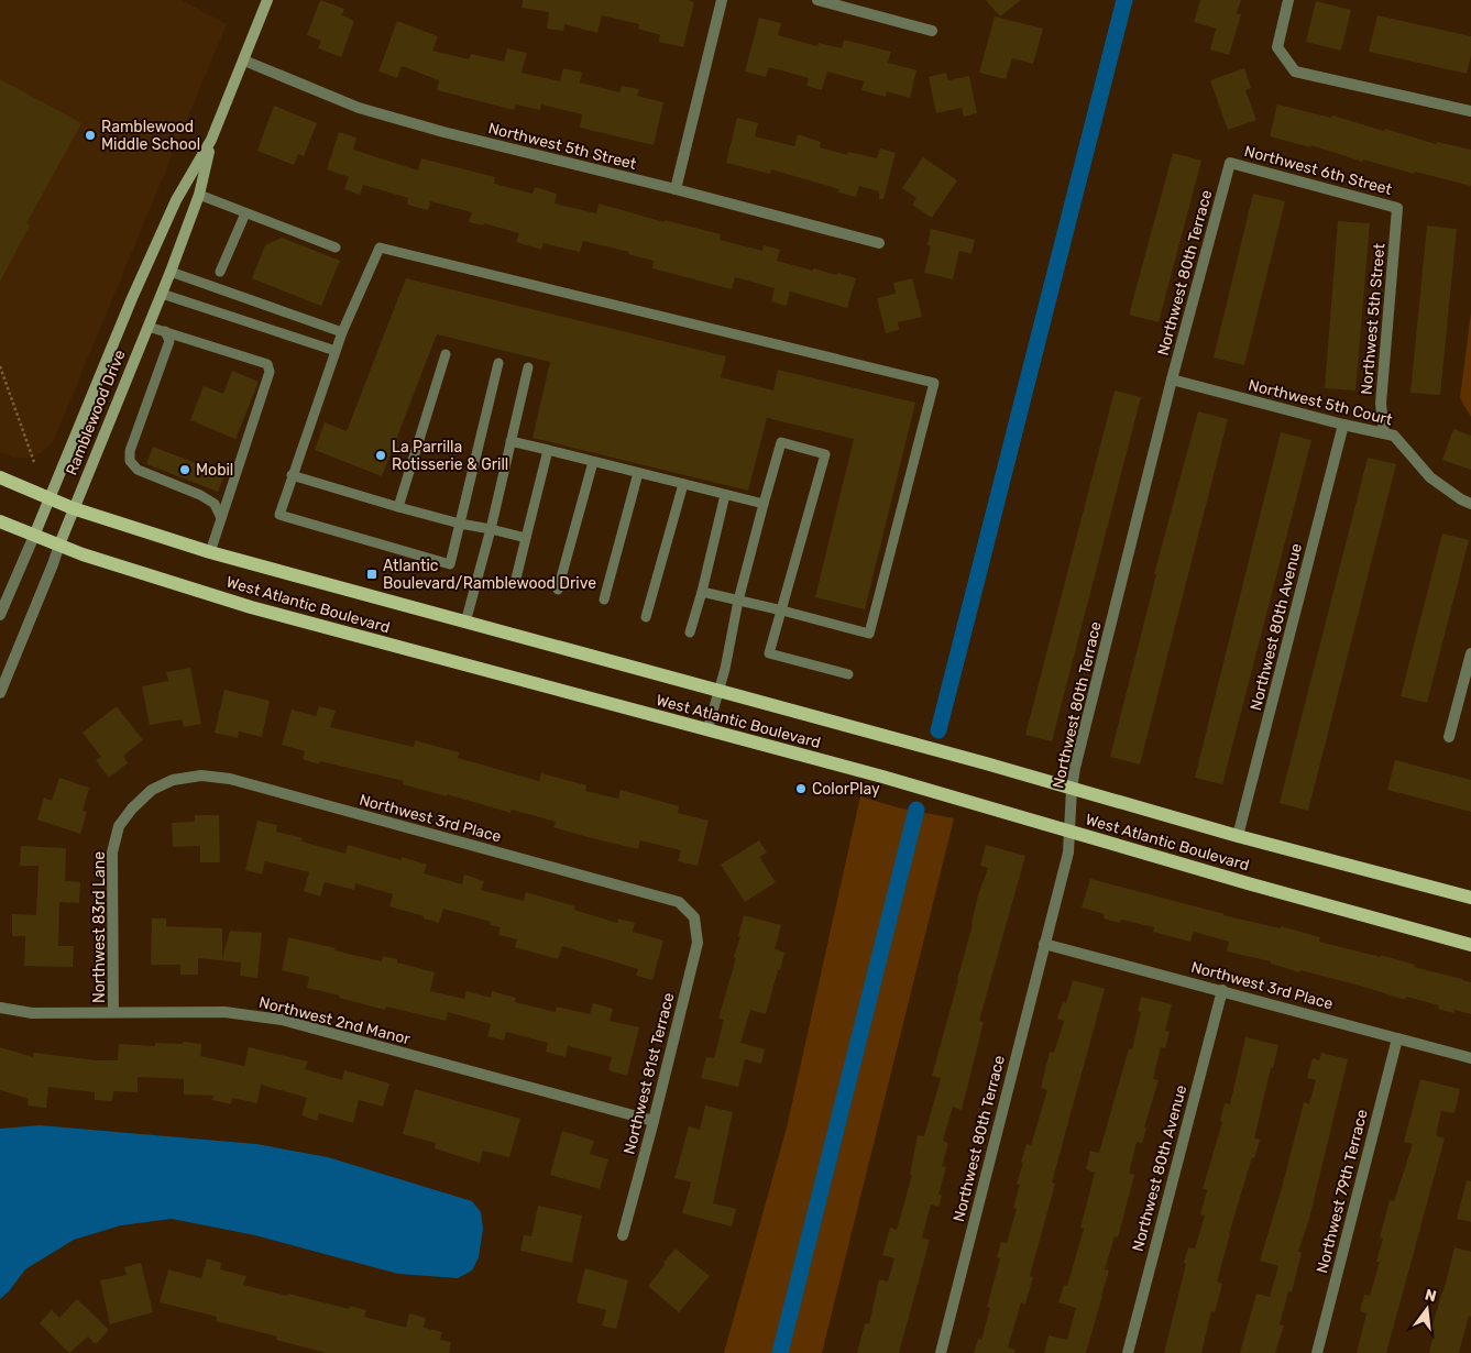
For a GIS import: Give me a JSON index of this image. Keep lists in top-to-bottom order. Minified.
{"streets":{"main road":["West Atlantic Boulevard"],"street":["Northwest 5th Street","Northwest 6th Street","Northwest 80th Terrace","Northwest 5th Court","Ramblewood Drive","Northwest 80th Avenue","Northwest 3rd Place","Northwest 83rd Lane","Northwest 2nd Manor","Northwest 81st Terrace","Northwest 79th Terrace"]},"crossings":[["Northwest 5th Street","Northwest 6th Street"],["Northwest 5th Street","Northwest 5th Court"],["Northwest 5th Street","Ramblewood Drive"],["Northwest 6th Street","Northwest 80th Terrace"],["Northwest 80th Terrace","Northwest 5th Court"],["Northwest 80th Terrace","West Atlantic Boulevard"],["Northwest 80th Terrace","Northwest 3rd Place"],["Northwest 5th Court","Northwest 80th Avenue"],["Ramblewood Drive","West Atlantic Boulevard"],["West Atlantic Boulevard","Northwest 80th Avenue"],["Northwest 80th Avenue","Northwest 3rd Place"],["Northwest 3rd Place","Northwest 83rd Lane"],["Northwest 3rd Place","Northwest 81st Terrace"],["Northwest 3rd Place","Northwest 79th Terrace"],["Northwest 83rd Lane","Northwest 2nd Manor"],["Northwest 2nd Manor","Northwest 81st Terrace"]],"places":{"other":["Ramblewood Middle School","La Parrilla Rotisserie & Grill","Mobil","ColorPlay"],"transit":["Atlantic Boulevard/Ramblewood Drive"]},"north":"top"}
